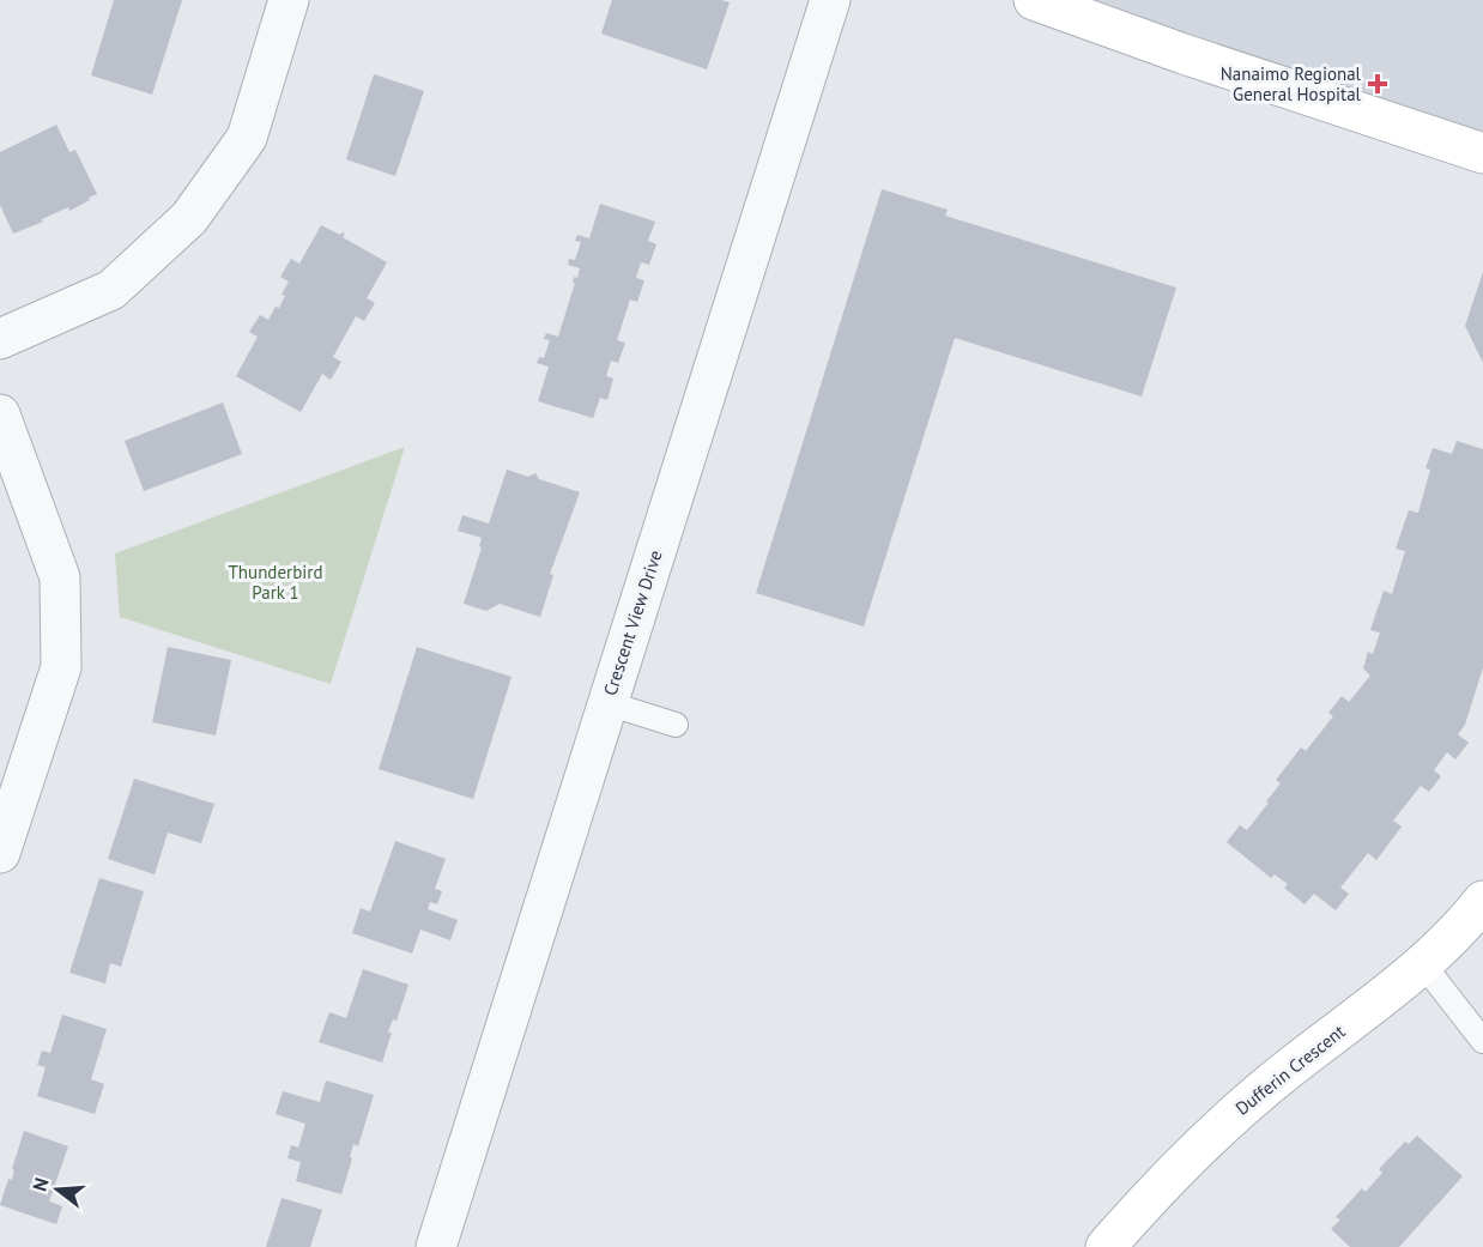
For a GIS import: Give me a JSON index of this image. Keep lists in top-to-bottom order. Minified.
{"streets":{"street":["Crescent View Drive","Dufferin Crescent"]},"parks":["Thunderbird Park 1"],"places":{"health":["Nanaimo Regional General Hospital"]},"north":"left"}
